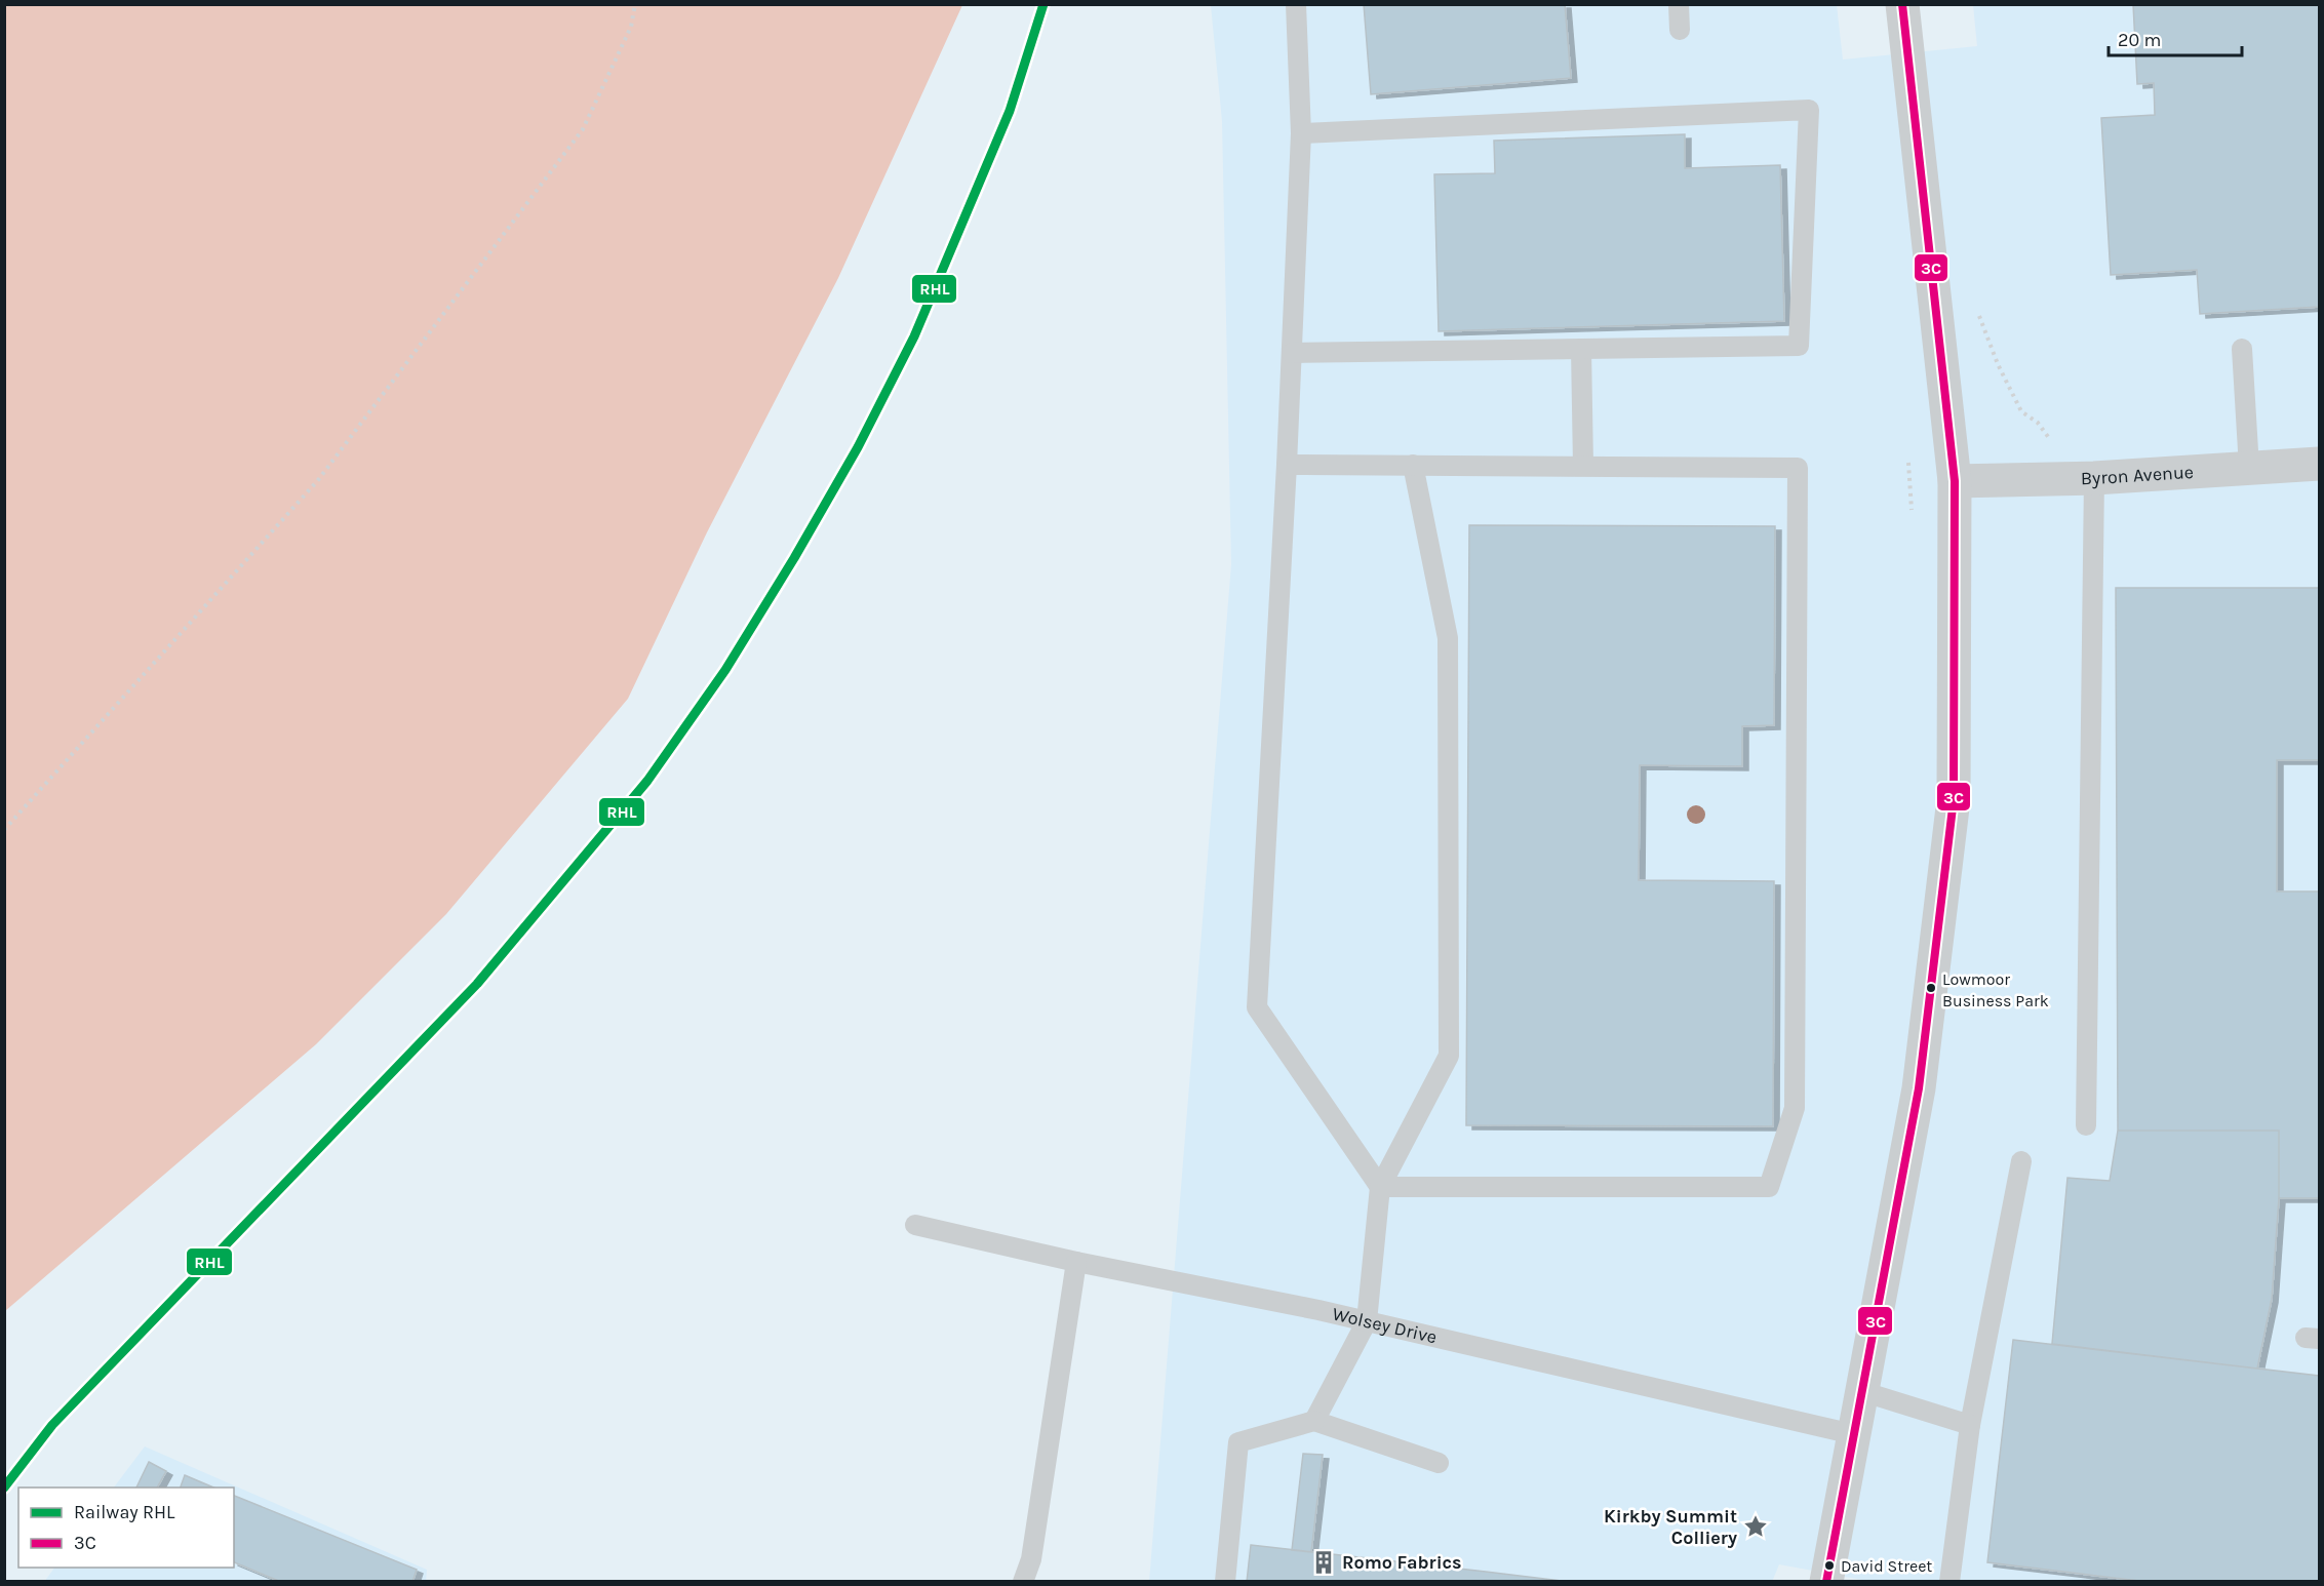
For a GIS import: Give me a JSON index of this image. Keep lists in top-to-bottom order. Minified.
{"streets":{"main road":["Byron Avenue"],"lane":["Wolsey Drive"]},"places":{"other":["Lowmoor Business Park","David Street"],"place":["Kirkby Summit Colliery"],"building":["Romo Fabrics"]},"lines":["rail line RHL","transit line 3C"],"legend":["Railway RHL","3C"],"scale_bar":"20 m"}
